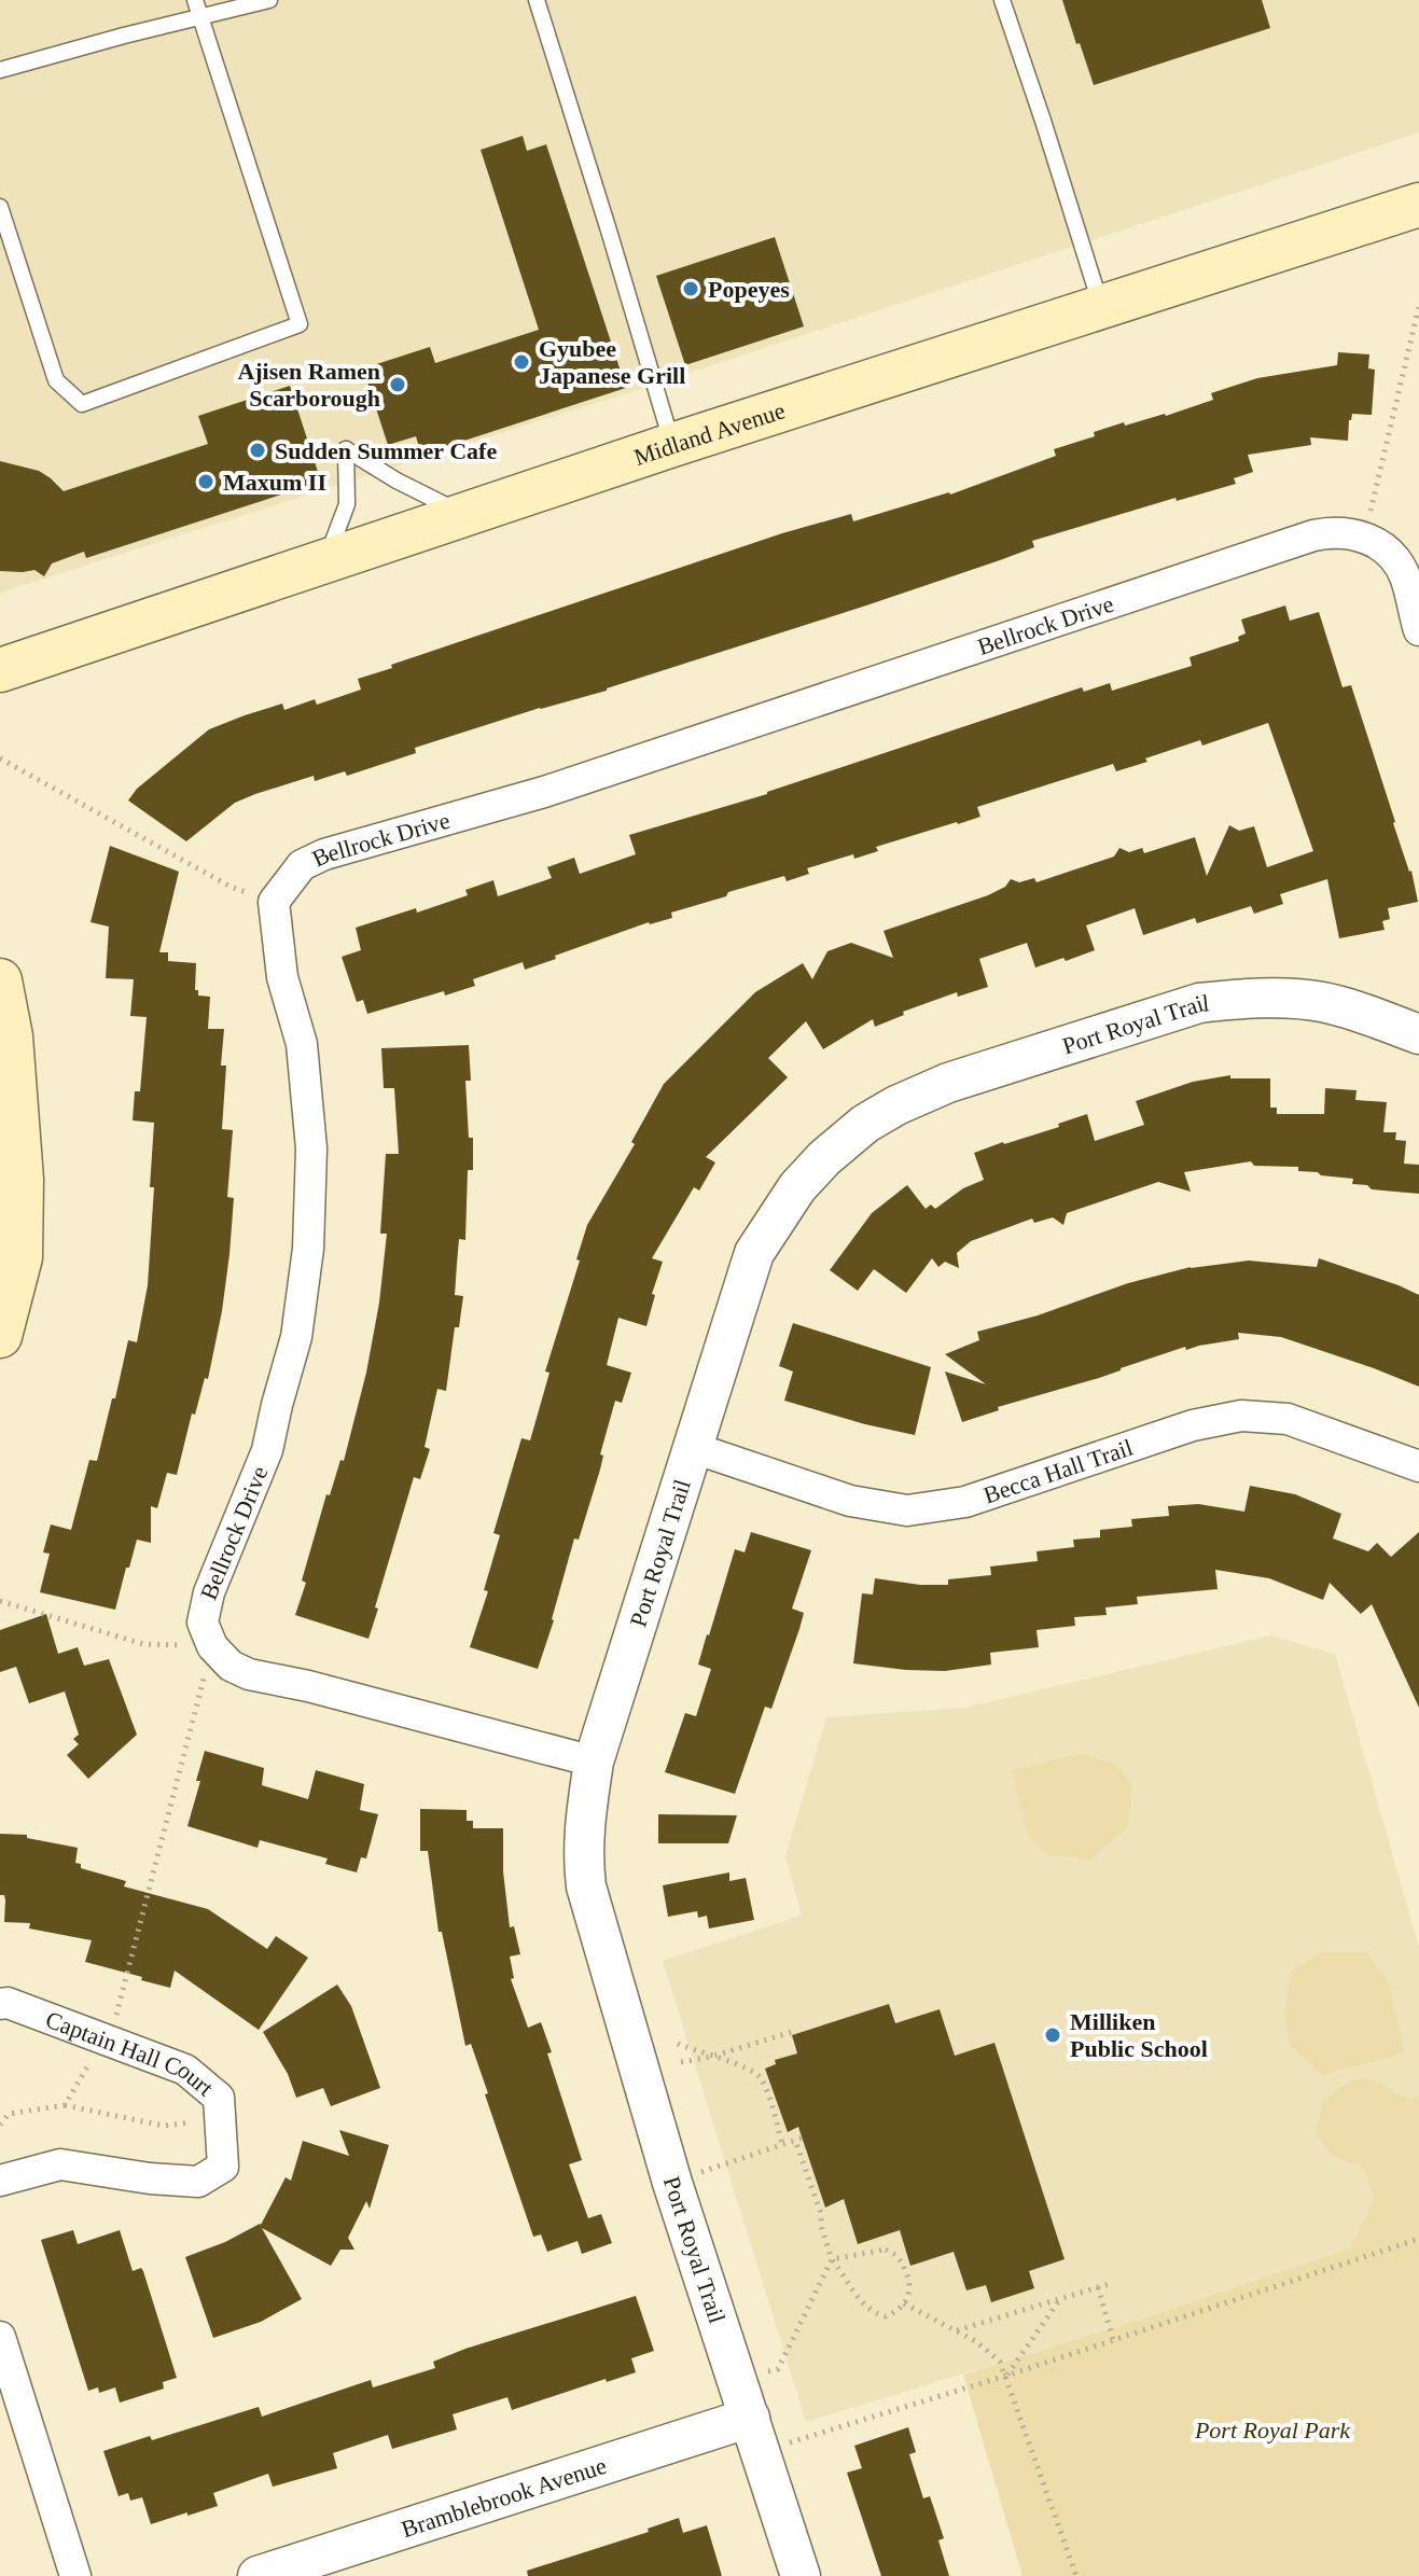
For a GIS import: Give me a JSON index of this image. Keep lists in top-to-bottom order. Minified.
{"streets":{"main road":["Midland Avenue"],"street":["Bellrock Drive","Port Royal Trail","Becca Hall Trail","Captain Hall Court","Bramblebrook Avenue"]},"crossings":[["Port Royal Trail","Becca Hall Trail"],["Port Royal Trail","Bramblebrook Avenue"]],"parks":["Port Royal Park"],"places":["Popeyes","Gyubee Japanese Grill","Ajisen Ramen Scarborough","Sudden Summer Cafe","Maxum II","Milliken Public School"]}
